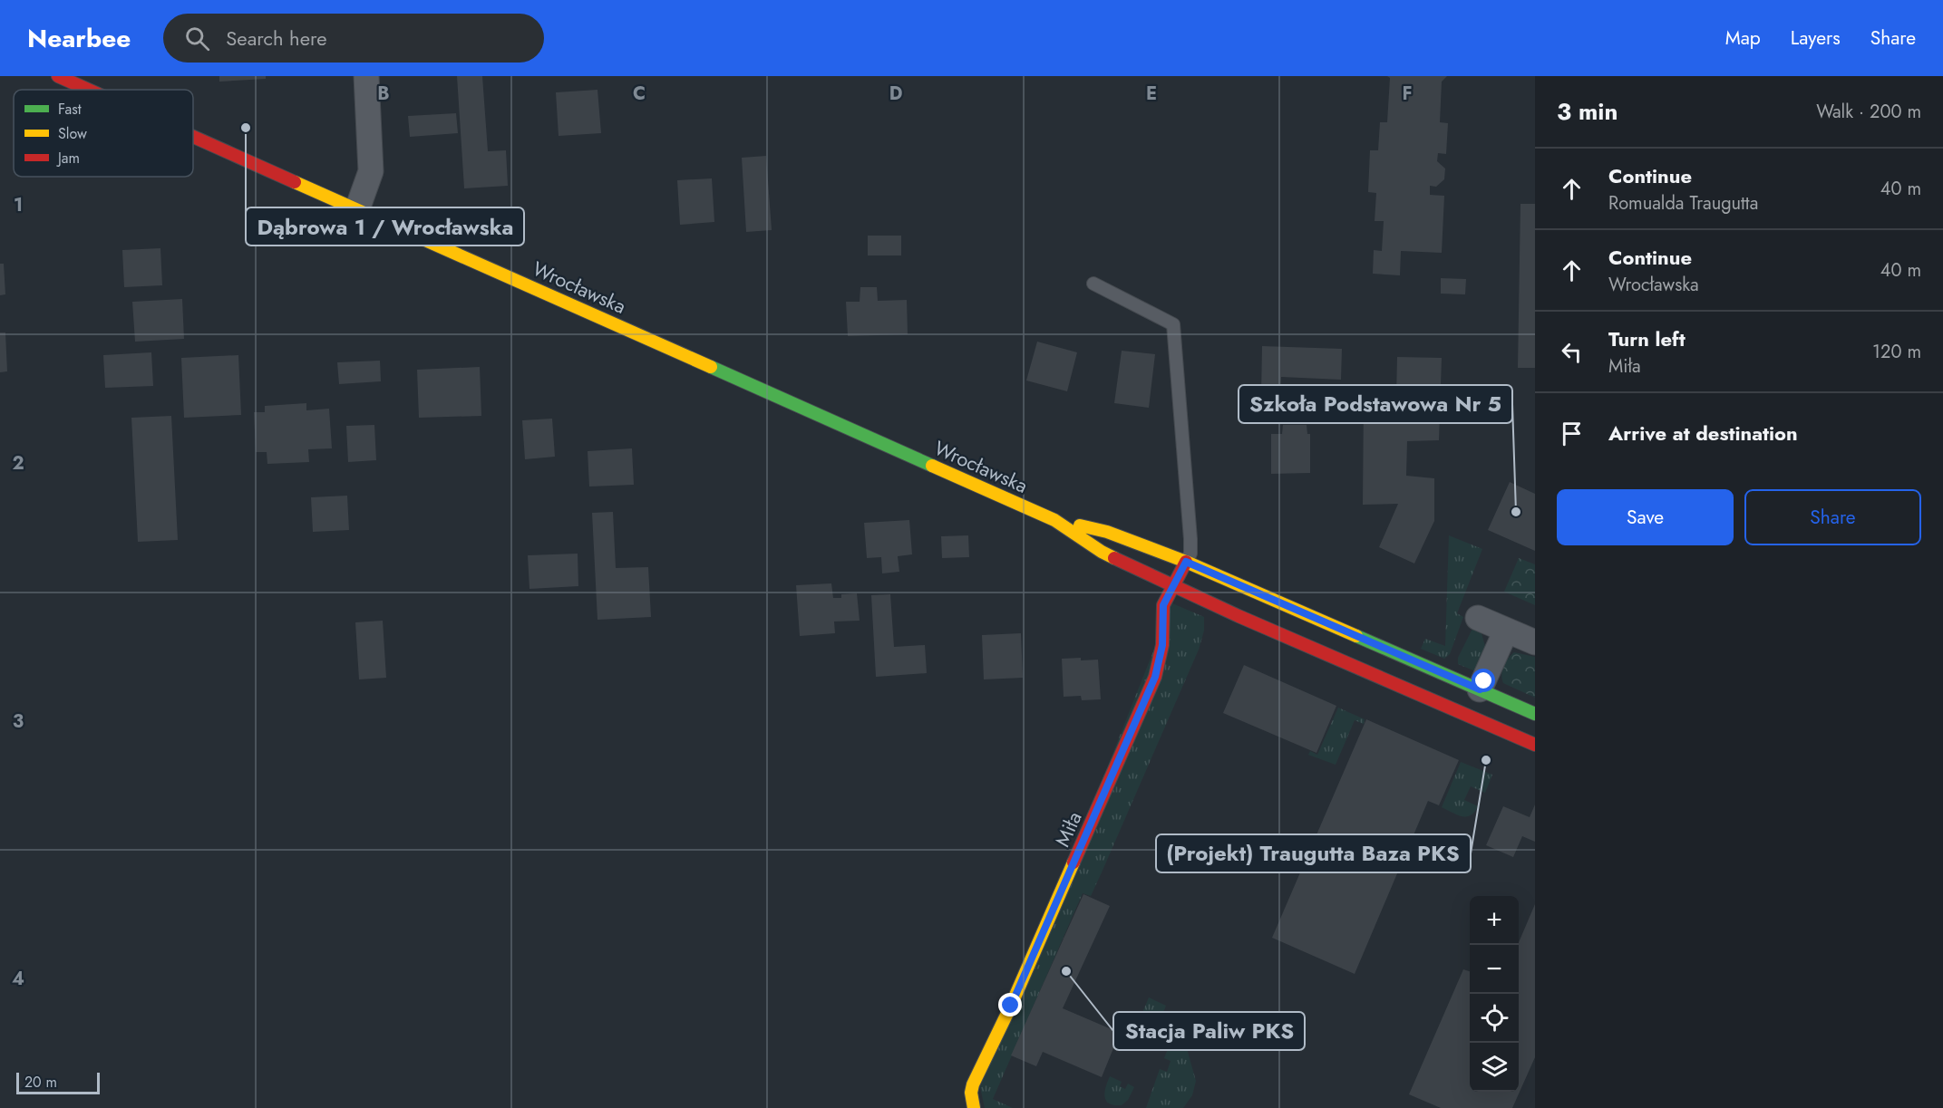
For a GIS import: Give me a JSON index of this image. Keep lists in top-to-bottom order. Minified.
{"streets":{"street":["Wrocławska","Miła"]},"crossings":[["Wrocławska","Miła"]],"places":["Dąbrowa 1 / Wrocławska","Szkoła Podstawowa Nr 5","(Projekt) Traugutta Baza PKS","Stacja Paliw PKS"],"legend":["Fast","Slow","Jam"],"scale_bar":"20 m","page":{"header":"Nearbee","search":"Search here","nav":["Map","Layers","Share"],"heading":["3 min","Walk · 200 m"],"list":[["Continue","Romualda Traugutta","40 m"],["Continue","Wrocławska","40 m"],["Turn left","Miła","120 m"],"Arrive at destination"],"buttons":["Save","Share"],"map_buttons":["+","−"],"scale":"20 m"},"grid":{"columns":["B","C","D","E","F"],"rows":["1","2","3","4"]}}
